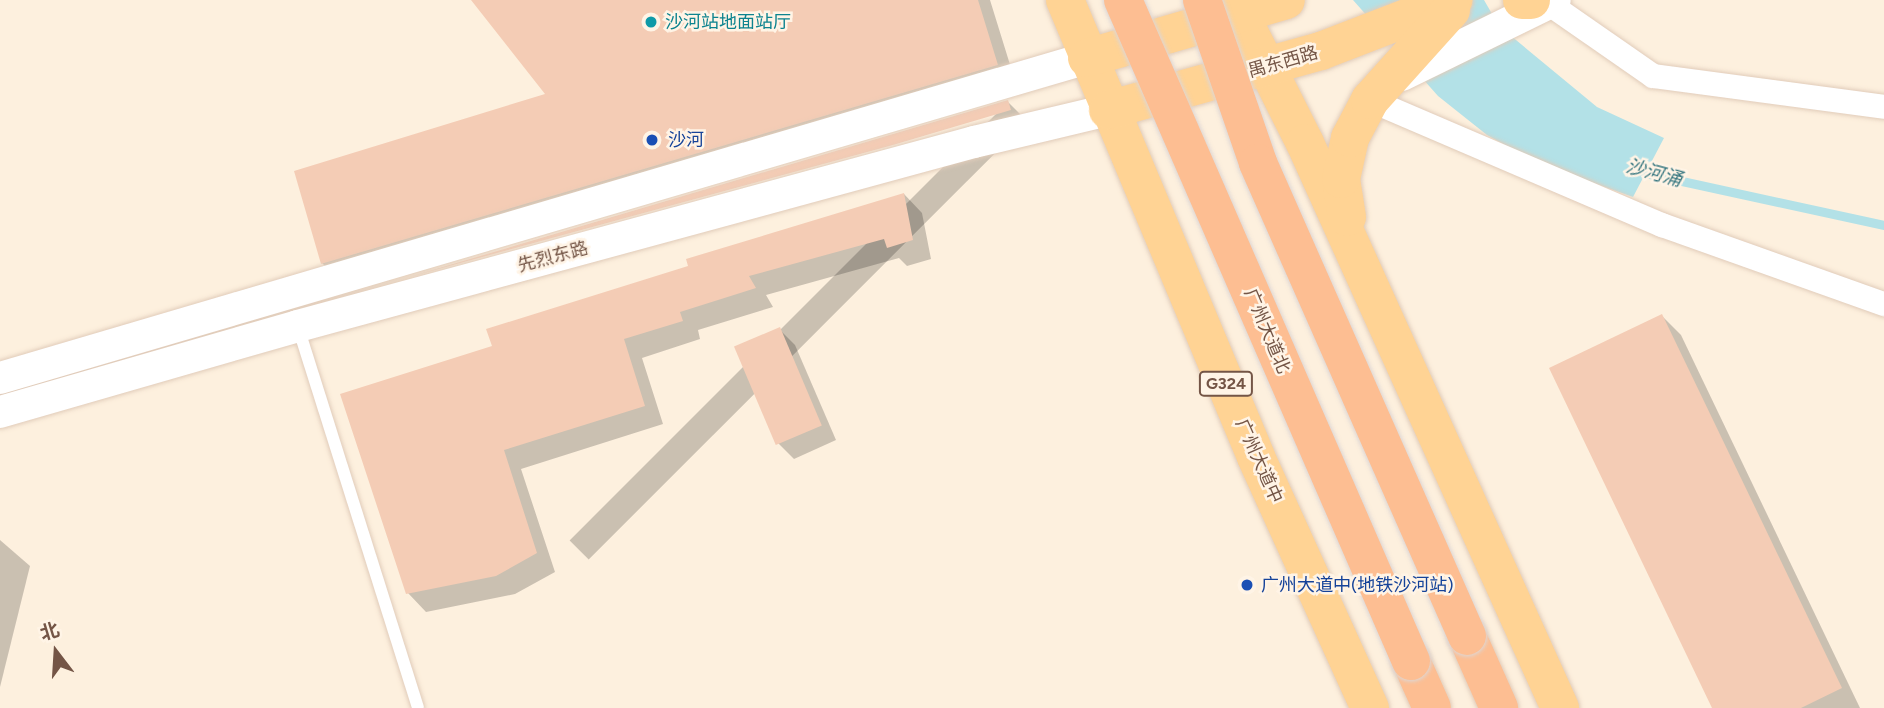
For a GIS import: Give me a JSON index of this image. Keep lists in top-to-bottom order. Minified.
{"streets":{"highway":["广州大道北"],"main road":["禺东西路","G324","广州大道中"],"street":["先烈东路"]},"crossings":[["禺东西路","先烈东路"],["禺东西路","广州大道中"],["先烈东路","广州大道中"]],"water":["沙河涌"],"places":["沙河站地面站厅","沙河","广州大道中(地铁沙河站)"],"north":"top"}
